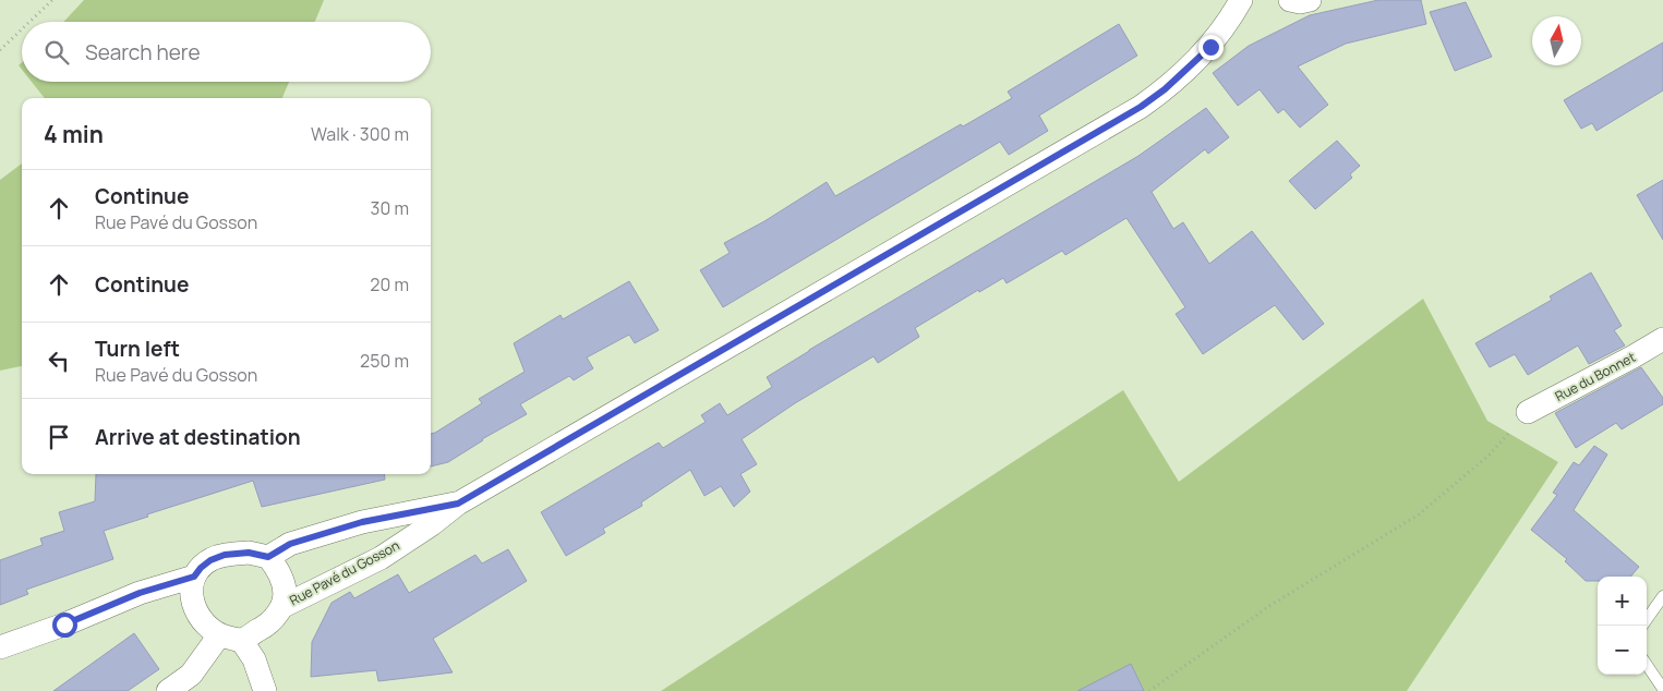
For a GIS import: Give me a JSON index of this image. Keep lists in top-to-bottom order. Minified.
{"streets":{"street":["Rue du Bonnet","Rue Pavé du Gosson"]},"north":"top","page":{"search":"Search here","heading":["4 min","Walk · 300 m"],"list":[["Continue","Rue Pavé du Gosson","30 m"],["Continue","20 m"],["Turn left","Rue Pavé du Gosson","250 m"],"Arrive at destination"],"map_buttons":["+","−"]}}
